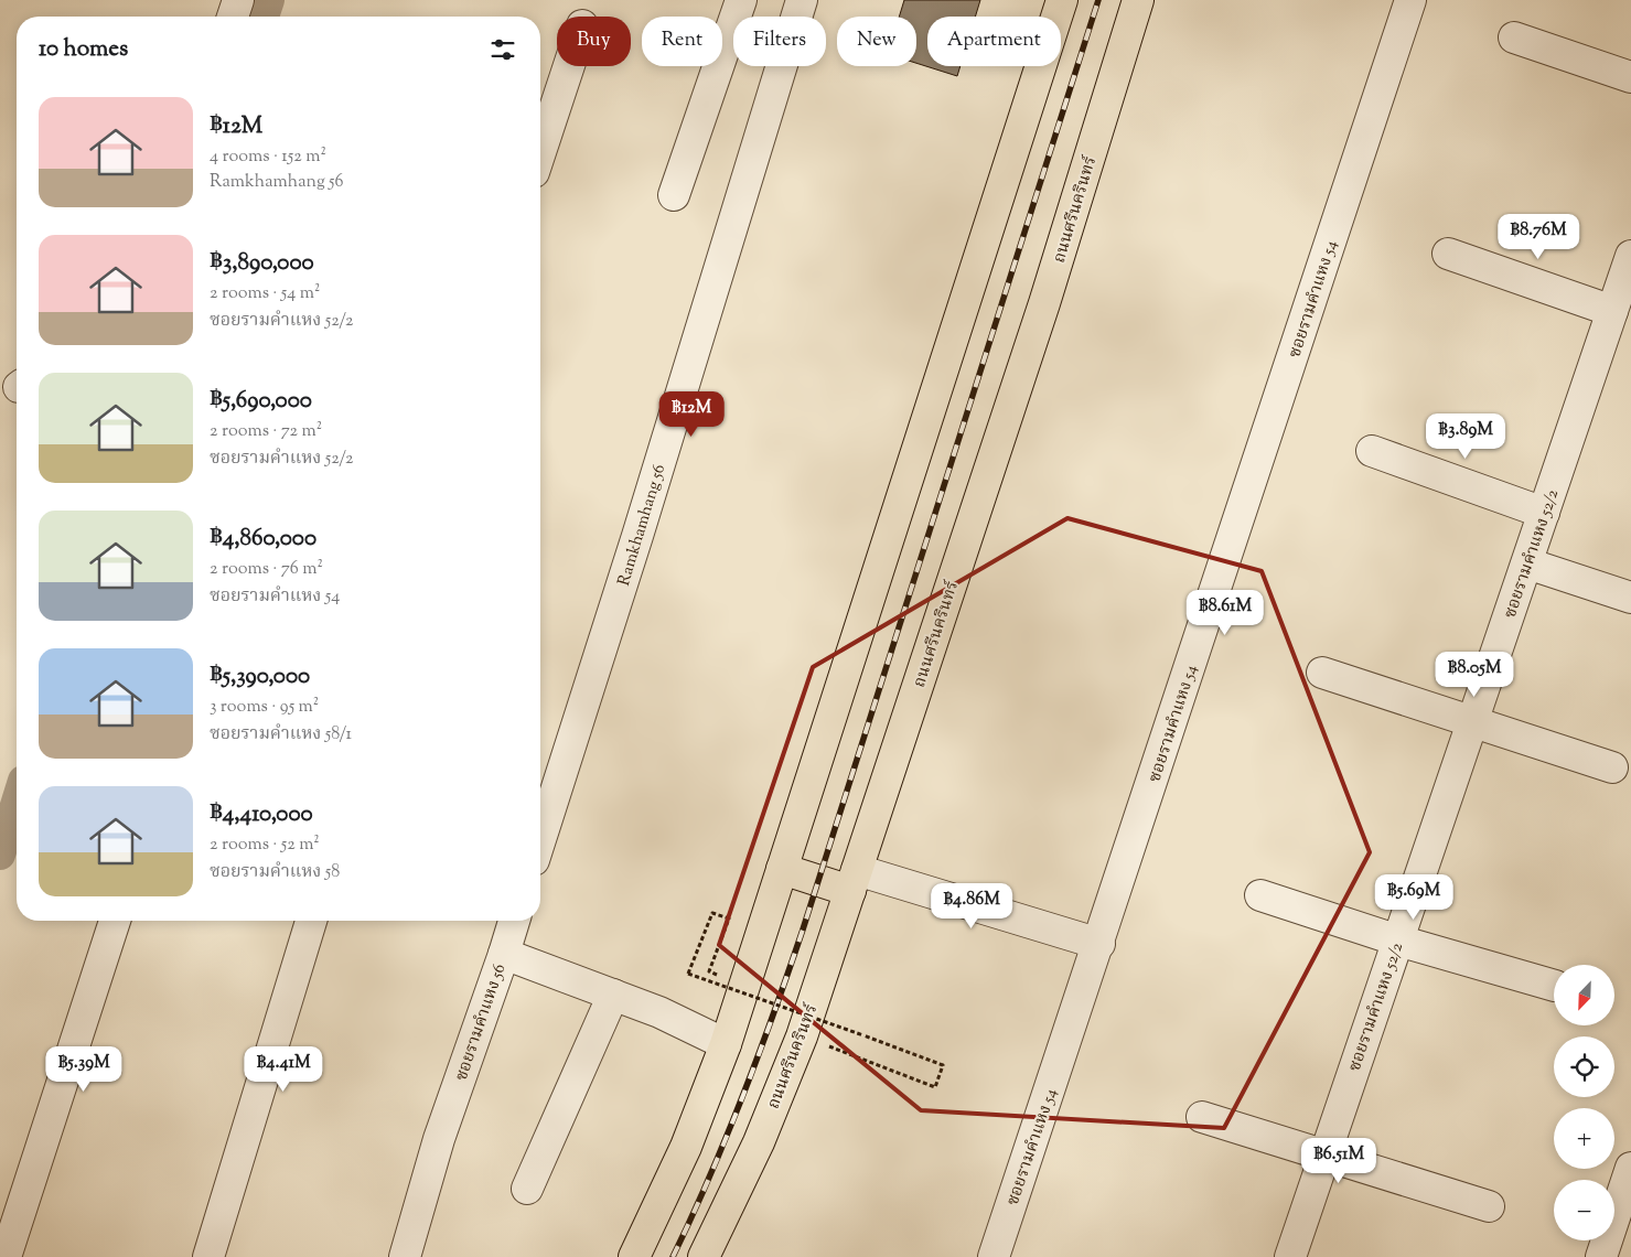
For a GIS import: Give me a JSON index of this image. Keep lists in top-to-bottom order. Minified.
{"streets":{"main road":["ถนนศรีนครินทร์"],"street":["ซอยรามคำแหง 54","Ramkhamhang 56","ซอยรามคำแหง 52/2","ซอยรามคำแหง 56"]},"north":"bottom left","page":{"chip":["Buy","Rent","Filters","New","Apartment"],"heading":"10 homes","list":[{"name":"฿12M","note":"4 rooms · 152 m² · Ramkhamhang 56"},{"name":"฿3,890,000","note":"2 rooms · 54 m² · ซอยรามคำแหง 52/2"},{"name":"฿5,690,000","note":"2 rooms · 72 m² · ซอยรามคำแหง 52/2"},{"name":"฿4,860,000","note":"2 rooms · 76 m² · ซอยรามคำแหง 54"},{"name":"฿5,390,000","note":"3 rooms · 95 m² · ซอยรามคำแหง 58/1"},{"name":"฿4,410,000","note":"2 rooms · 52 m² · ซอยรามคำแหง 58"}],"price":["฿8.76M","฿12M","฿3.89M","฿8.61M","฿8.05M","฿5.69M","฿4.86M","฿5.39M","฿4.41M","฿6.51M"],"map_buttons":["+","−"]}}
